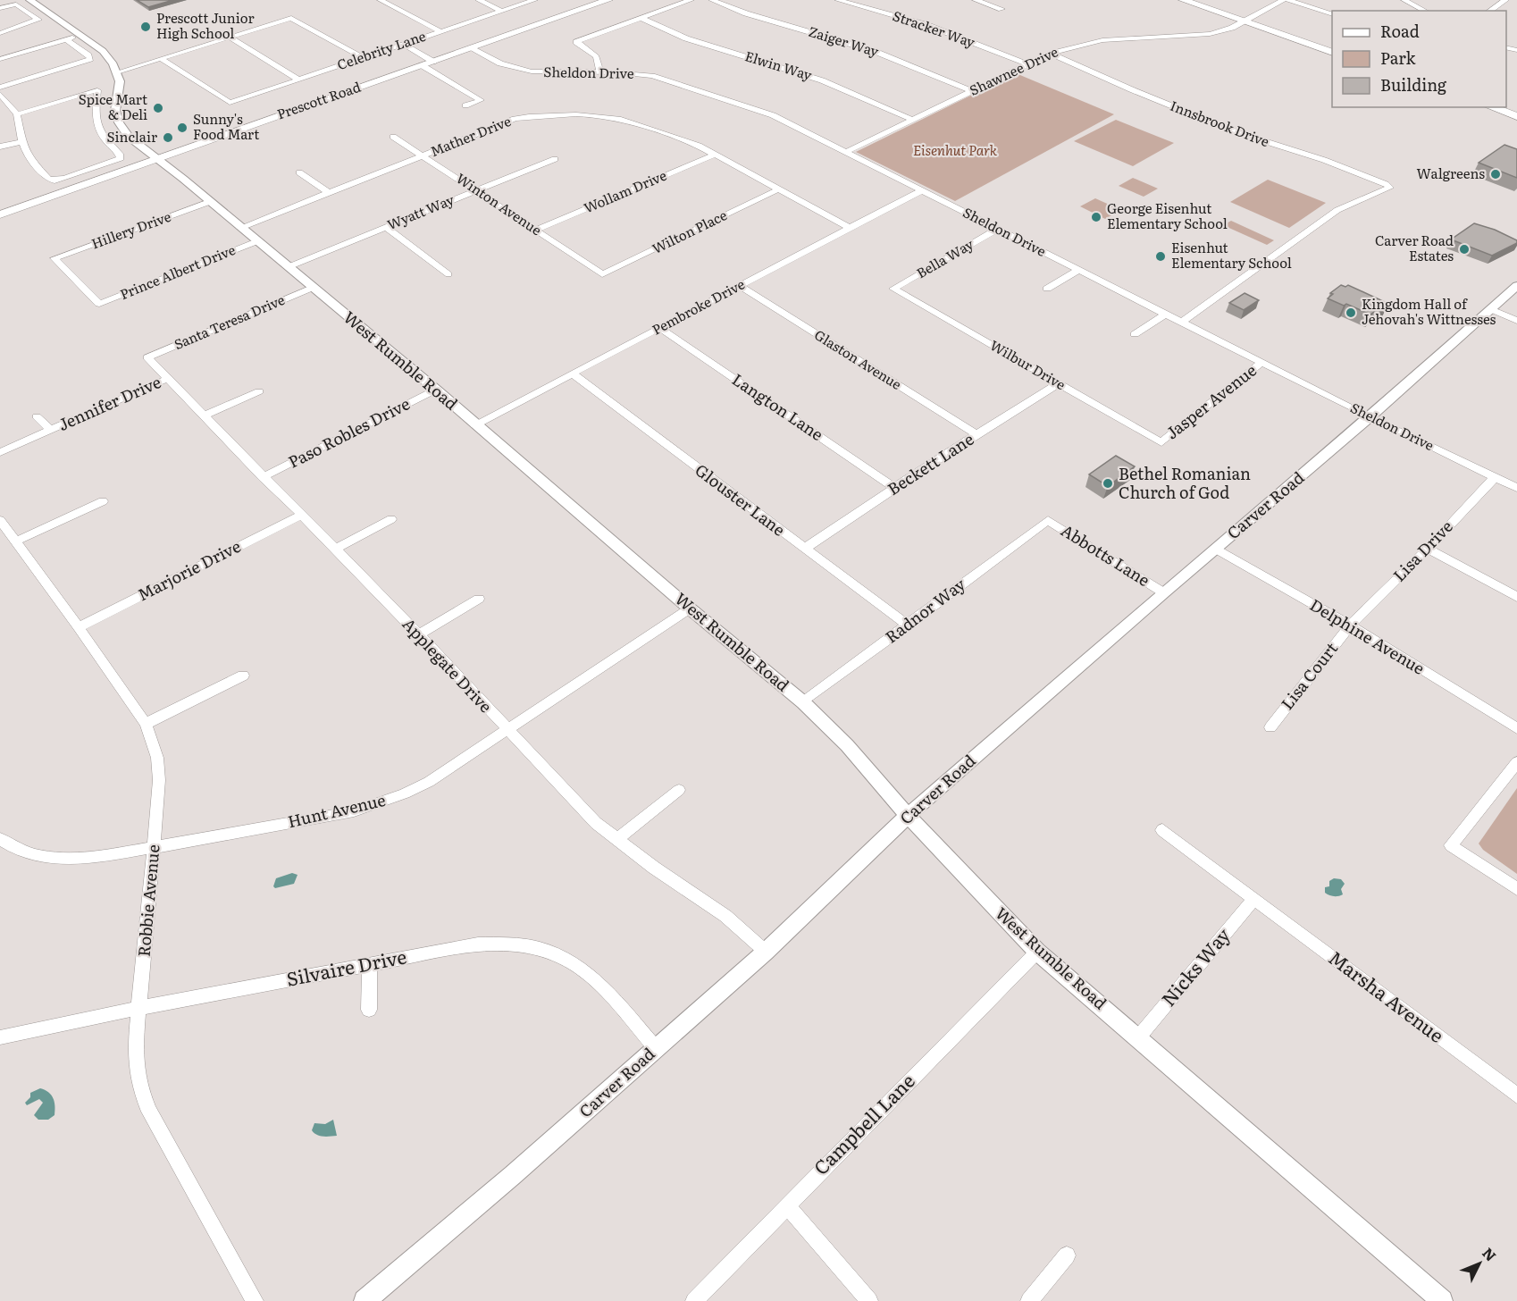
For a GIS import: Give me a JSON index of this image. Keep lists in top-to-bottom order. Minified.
{"streets":{"main road":["Prescott Road"],"street":["Stracker Way","Zaiger Way","Celebrity Lane","Elwin Way","Shawnee Drive","Sheldon Drive","Innsbrook Drive","Mather Drive","Wollam Drive","Winton Avenue","Wyatt Way","Hillery Drive","Wilton Place","Bella Way","Prince Albert Drive","Pembroke Drive","Santa Teresa Drive","Glaston Avenue","West Rumble Road","Wilbur Drive","Jasper Avenue","Jennifer Drive","Langton Lane","Paso Robles Drive","Beckett Lane","Glouster Lane","Carver Road","Lisa Drive","Abbotts Lane","Marjorie Drive","Radnor Way","Delphine Avenue","Applegate Drive","Lisa Court","Hunt Avenue","Robbie Avenue","Nicks Way","Silvaire Drive","Marsha Avenue","Campbell Lane"]},"crossings":[["Stracker Way","Shawnee Drive"],["Zaiger Way","Shawnee Drive"],["Elwin Way","Shawnee Drive"],["Shawnee Drive","Sheldon Drive"],["Shawnee Drive","Innsbrook Drive"],["Sheldon Drive","Prescott Road"],["Sheldon Drive","Innsbrook Drive"],["Sheldon Drive","Bella Way"],["Sheldon Drive","Pembroke Drive"],["Sheldon Drive","Jasper Avenue"],["Sheldon Drive","Carver Road"],["Sheldon Drive","Lisa Drive"],["Prescott Road","West Rumble Road"],["Mather Drive","Wollam Drive"],["Mather Drive","Winton Avenue"],["Mather Drive","Wilton Place"],["Mather Drive","Pembroke Drive"],["Mather Drive","West Rumble Road"],["Wollam Drive","Winton Avenue"],["Winton Avenue","Wyatt Way"],["Winton Avenue","Wilton Place"],["Wyatt Way","West Rumble Road"],["Hillery Drive","Prince Albert Drive"],["Hillery Drive","West Rumble Road"],["Bella Way","Wilbur Drive"],["Prince Albert Drive","West Rumble Road"],["Pembroke Drive","Glaston Avenue"],["Pembroke Drive","West Rumble Road"],["Pembroke Drive","Langton Lane"],["Pembroke Drive","Glouster Lane"],["Santa Teresa Drive","West Rumble Road"],["Santa Teresa Drive","Applegate Drive"],["Glaston Avenue","Beckett Lane"],["West Rumble Road","Paso Robles Drive"],["West Rumble Road","Carver Road"],["West Rumble Road","Radnor Way"],["West Rumble Road","Hunt Avenue"],["West Rumble Road","Nicks Way"],["West Rumble Road","Campbell Lane"],["Wilbur Drive","Jasper Avenue"],["Wilbur Drive","Beckett Lane"],["Jennifer Drive","Applegate Drive"],["Langton Lane","Beckett Lane"],["Paso Robles Drive","Applegate Drive"],["Beckett Lane","Glouster Lane"],["Glouster Lane","Radnor Way"],["Carver Road","Abbotts Lane"],["Carver Road","Delphine Avenue"],["Carver Road","Applegate Drive"],["Carver Road","Silvaire Drive"],["Lisa Drive","Delphine Avenue"],["Lisa Drive","Lisa Court"],["Abbotts Lane","Radnor Way"],["Marjorie Drive","Applegate Drive"],["Marjorie Drive","Robbie Avenue"],["Delphine Avenue","Lisa Court"],["Applegate Drive","Hunt Avenue"],["Hunt Avenue","Robbie Avenue"],["Robbie Avenue","Silvaire Drive"],["Nicks Way","Marsha Avenue"]],"parks":["Eisenhut Park"],"places":["Prescott Junior High School","Spice Mart & Deli","Sunny's Food Mart","Sinclair","Walgreens","George Eisenhut Elementary School","Carver Road Estates","Eisenhut Elementary School","Kingdom Hall of Jehovah's Wittnesses","Bethel Romanian Church of God"],"legend":["Road","Park","Building"],"north":"top right"}
